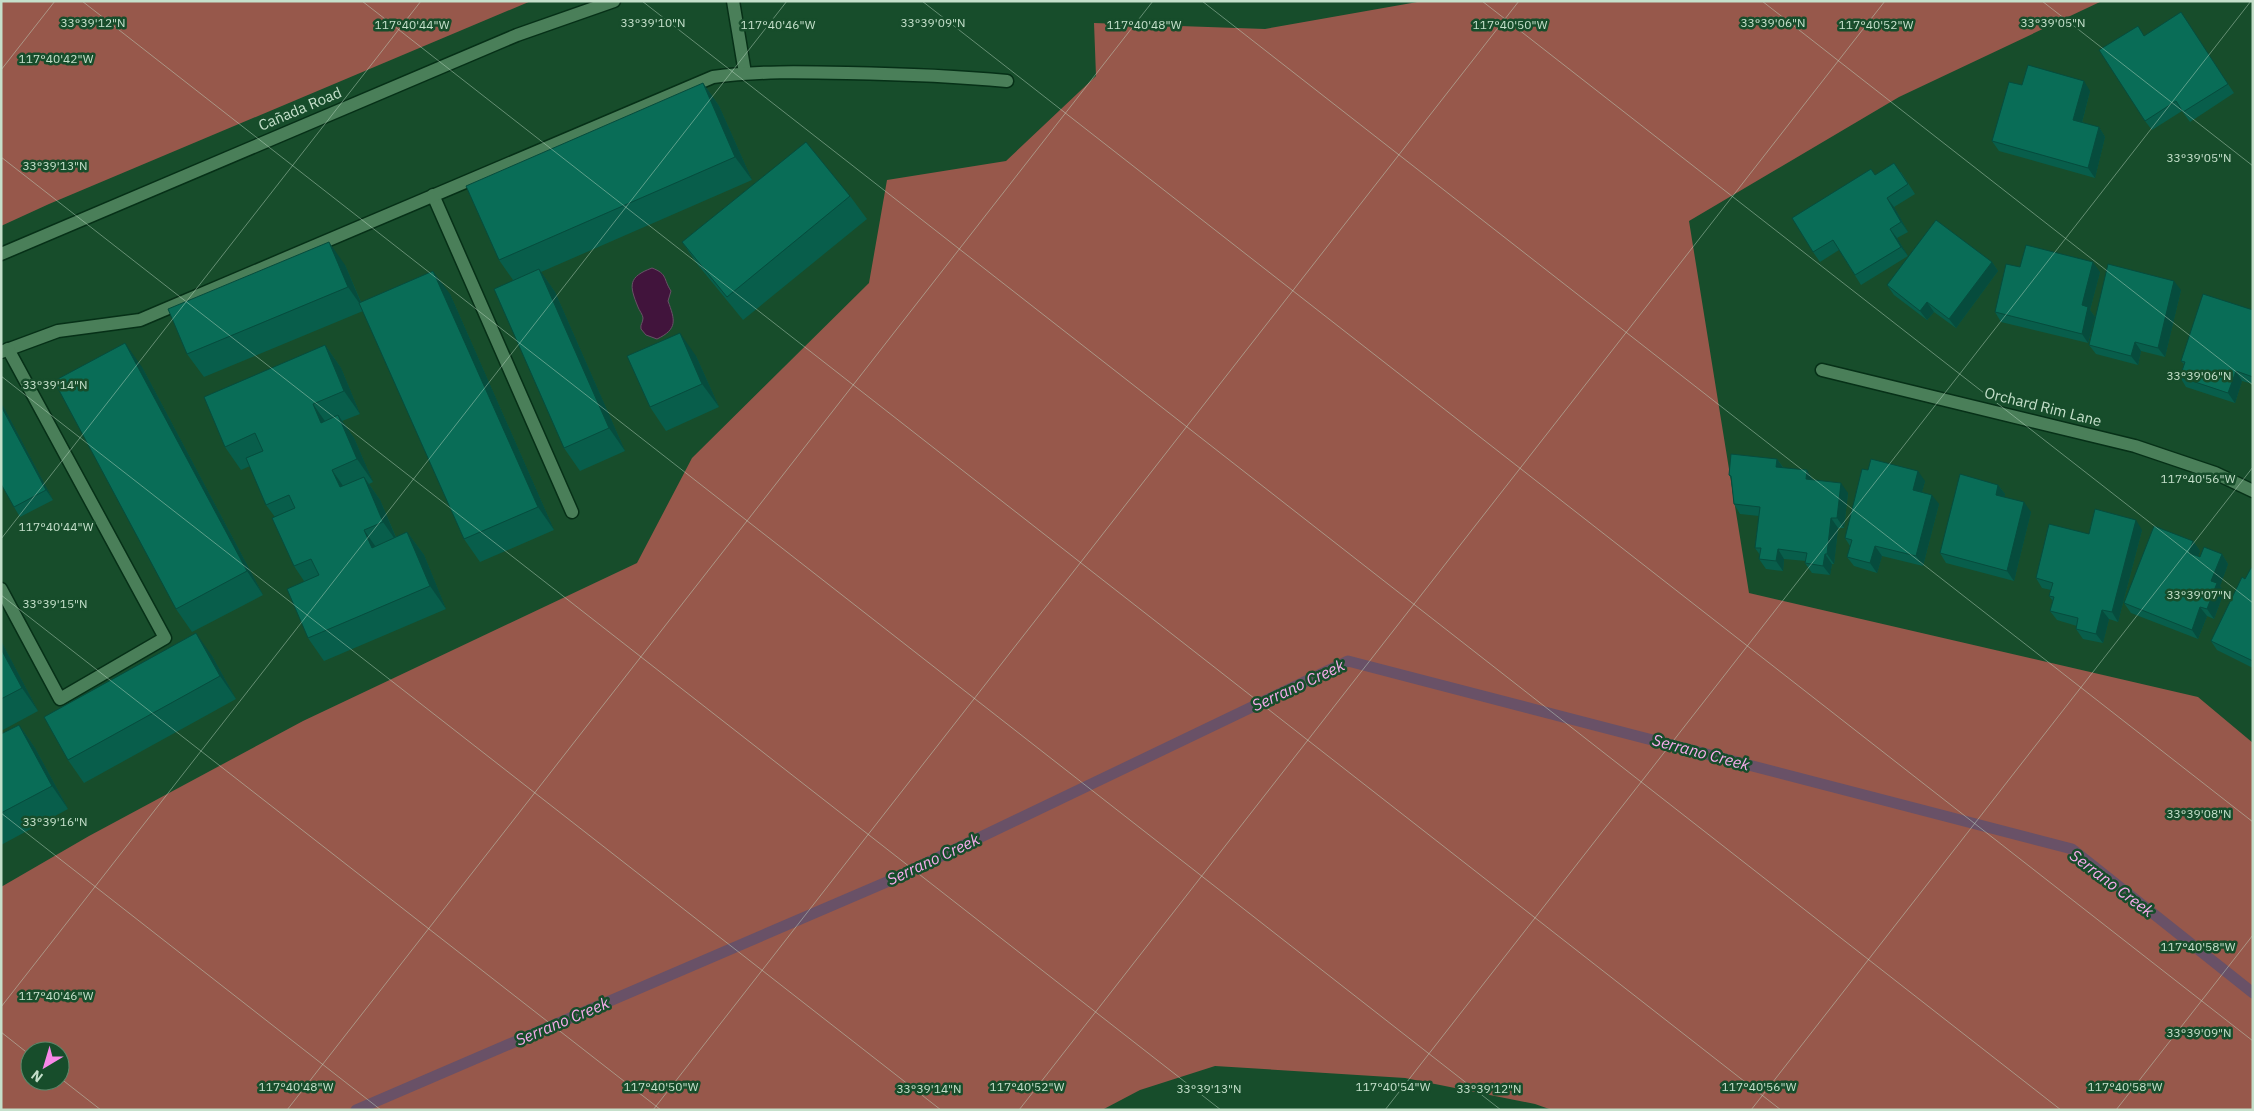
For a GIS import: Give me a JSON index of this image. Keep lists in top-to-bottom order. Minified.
{"streets":{"street":["Cañada Road","Orchard Rim Lane"]},"water":["Serrano Creek"],"north":"bottom left","coordinates":["33°39'12\"N","33°39'10\"N","33°39'09\"N","33°39'06\"N","33°39'05\"N","117°40'44\"W","117°40'46\"W","117°40'48\"W","117°40'50\"W","117°40'52\"W","117°40'42\"W","33°39'13\"N","33°39'14\"N","117°40'56\"W","33°39'07\"N","33°39'15\"N","33°39'08\"N","33°39'16\"N","117°40'58\"W","117°40'54\"W"]}
